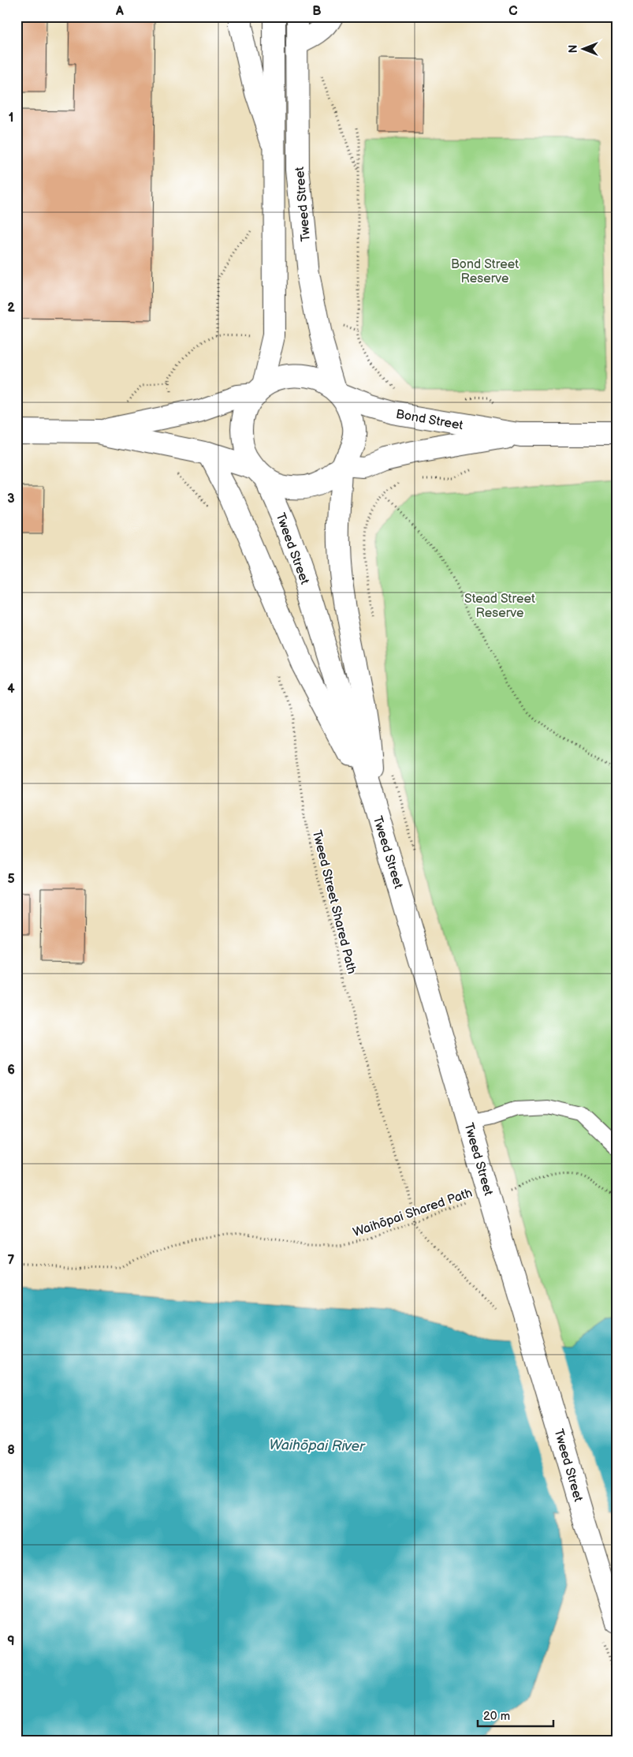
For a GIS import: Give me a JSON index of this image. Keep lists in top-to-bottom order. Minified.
{"streets":{"main road":["Tweed Street","Bond Street"],"path":["Tweed Street Shared Path","Waihōpai Shared Path"]},"crossings":[["Tweed Street","Bond Street"],["Tweed Street","Waihōpai Shared Path"],["Tweed Street Shared Path","Waihōpai Shared Path"]],"water":["Waihōpai River"],"parks":["Bond Street Reserve","Stead Street Reserve"],"scale_bar":"20 m","north":"left","grid":{"columns":["A","B","C"],"rows":["1","2","3","4","5","6","7","8","9"]}}
